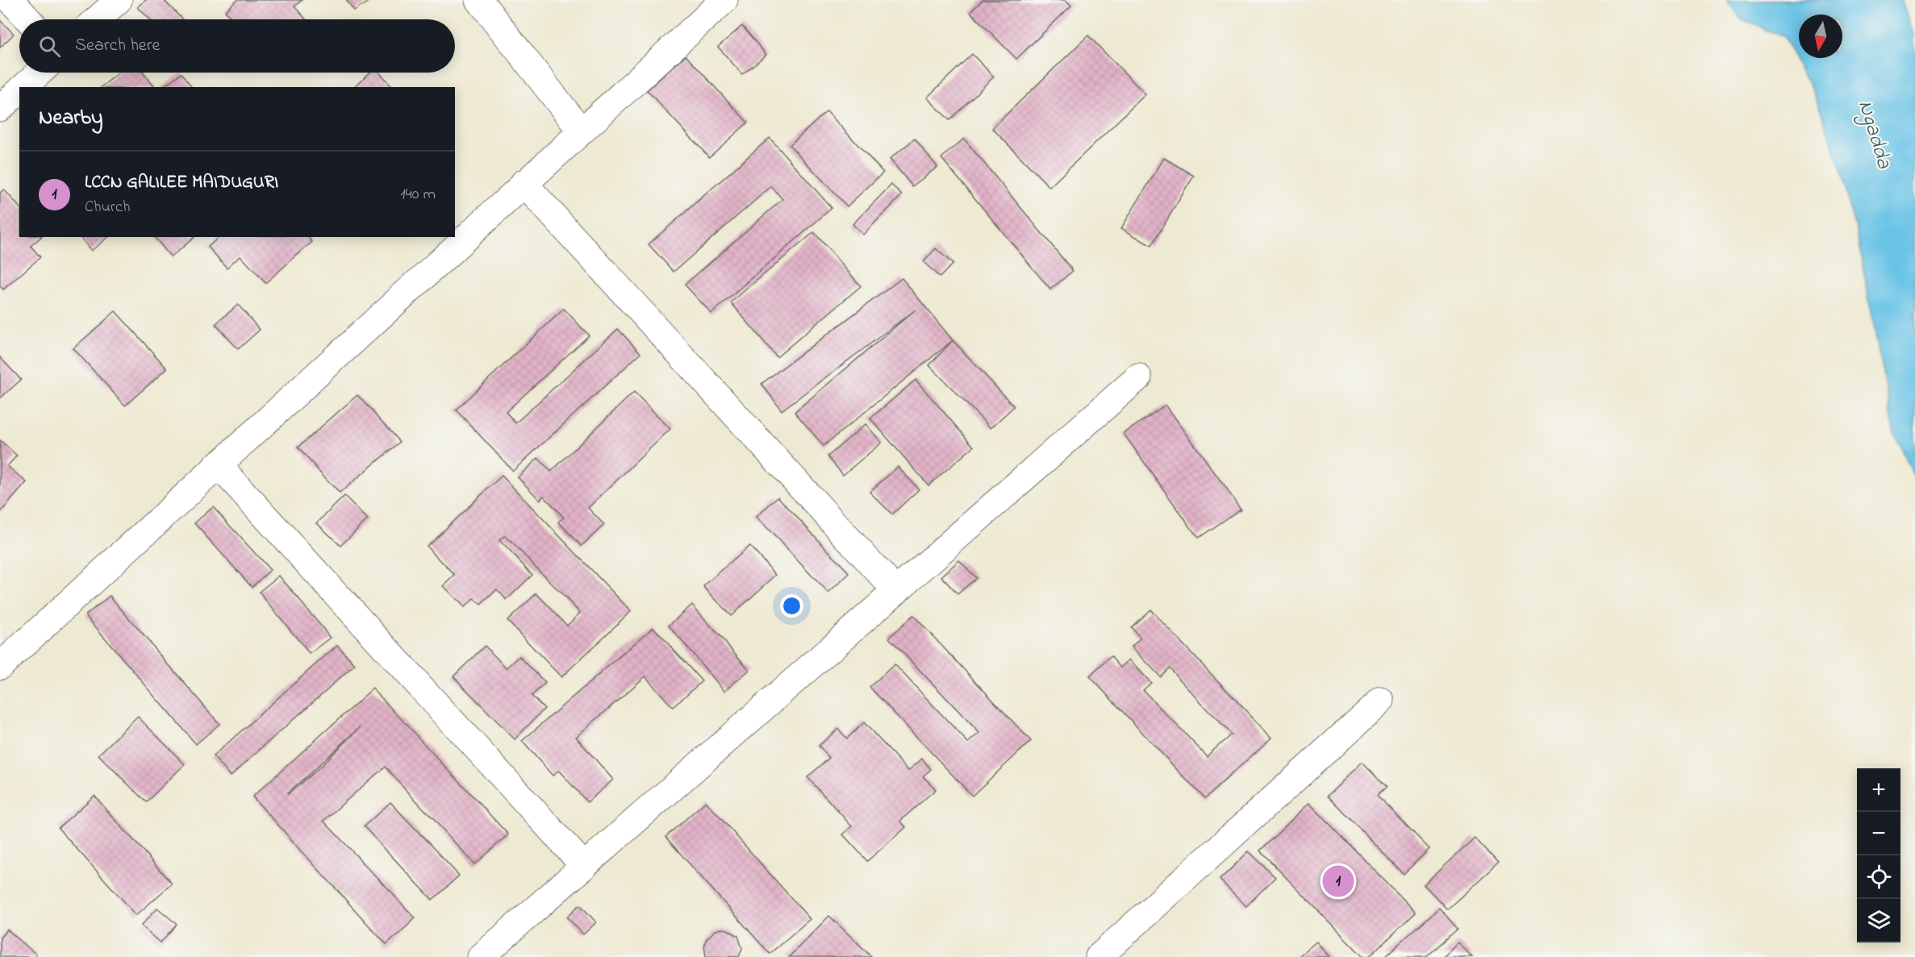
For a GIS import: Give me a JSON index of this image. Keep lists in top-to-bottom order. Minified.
{"water":["Ngadda"],"north":"bottom","page":{"search":"Search here","heading":"Nearby","list":[{"mark":"1","name":"LCCN GALILEE MAIDUGURI","note":"Church","value":"140 m"}],"map_buttons":["+","−"],"pins":"1"}}
